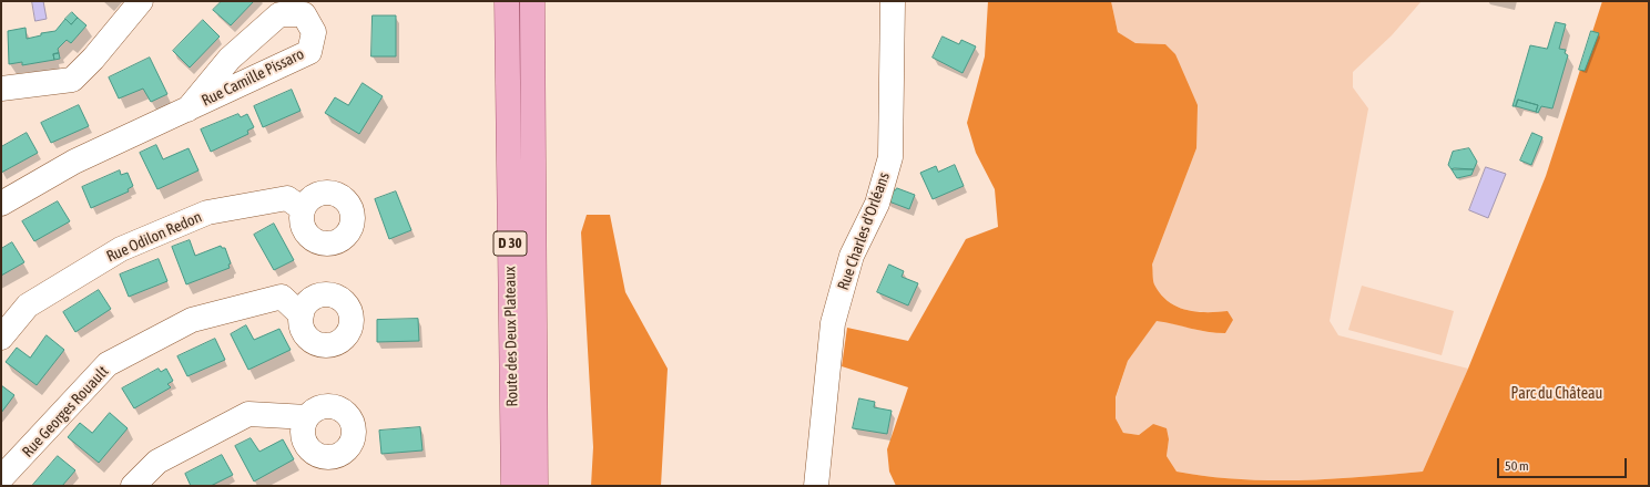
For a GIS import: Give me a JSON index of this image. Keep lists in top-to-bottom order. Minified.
{"streets":{"main road":["D 30","Route des Deux Plateaux"],"street":["Rue Camille Pissaro","Rue Charles d'Orléans","Rue Odilon Redon","Rue Georges Rouault"]},"parks":["Parc du Château"],"scale_bar":"50 m"}
